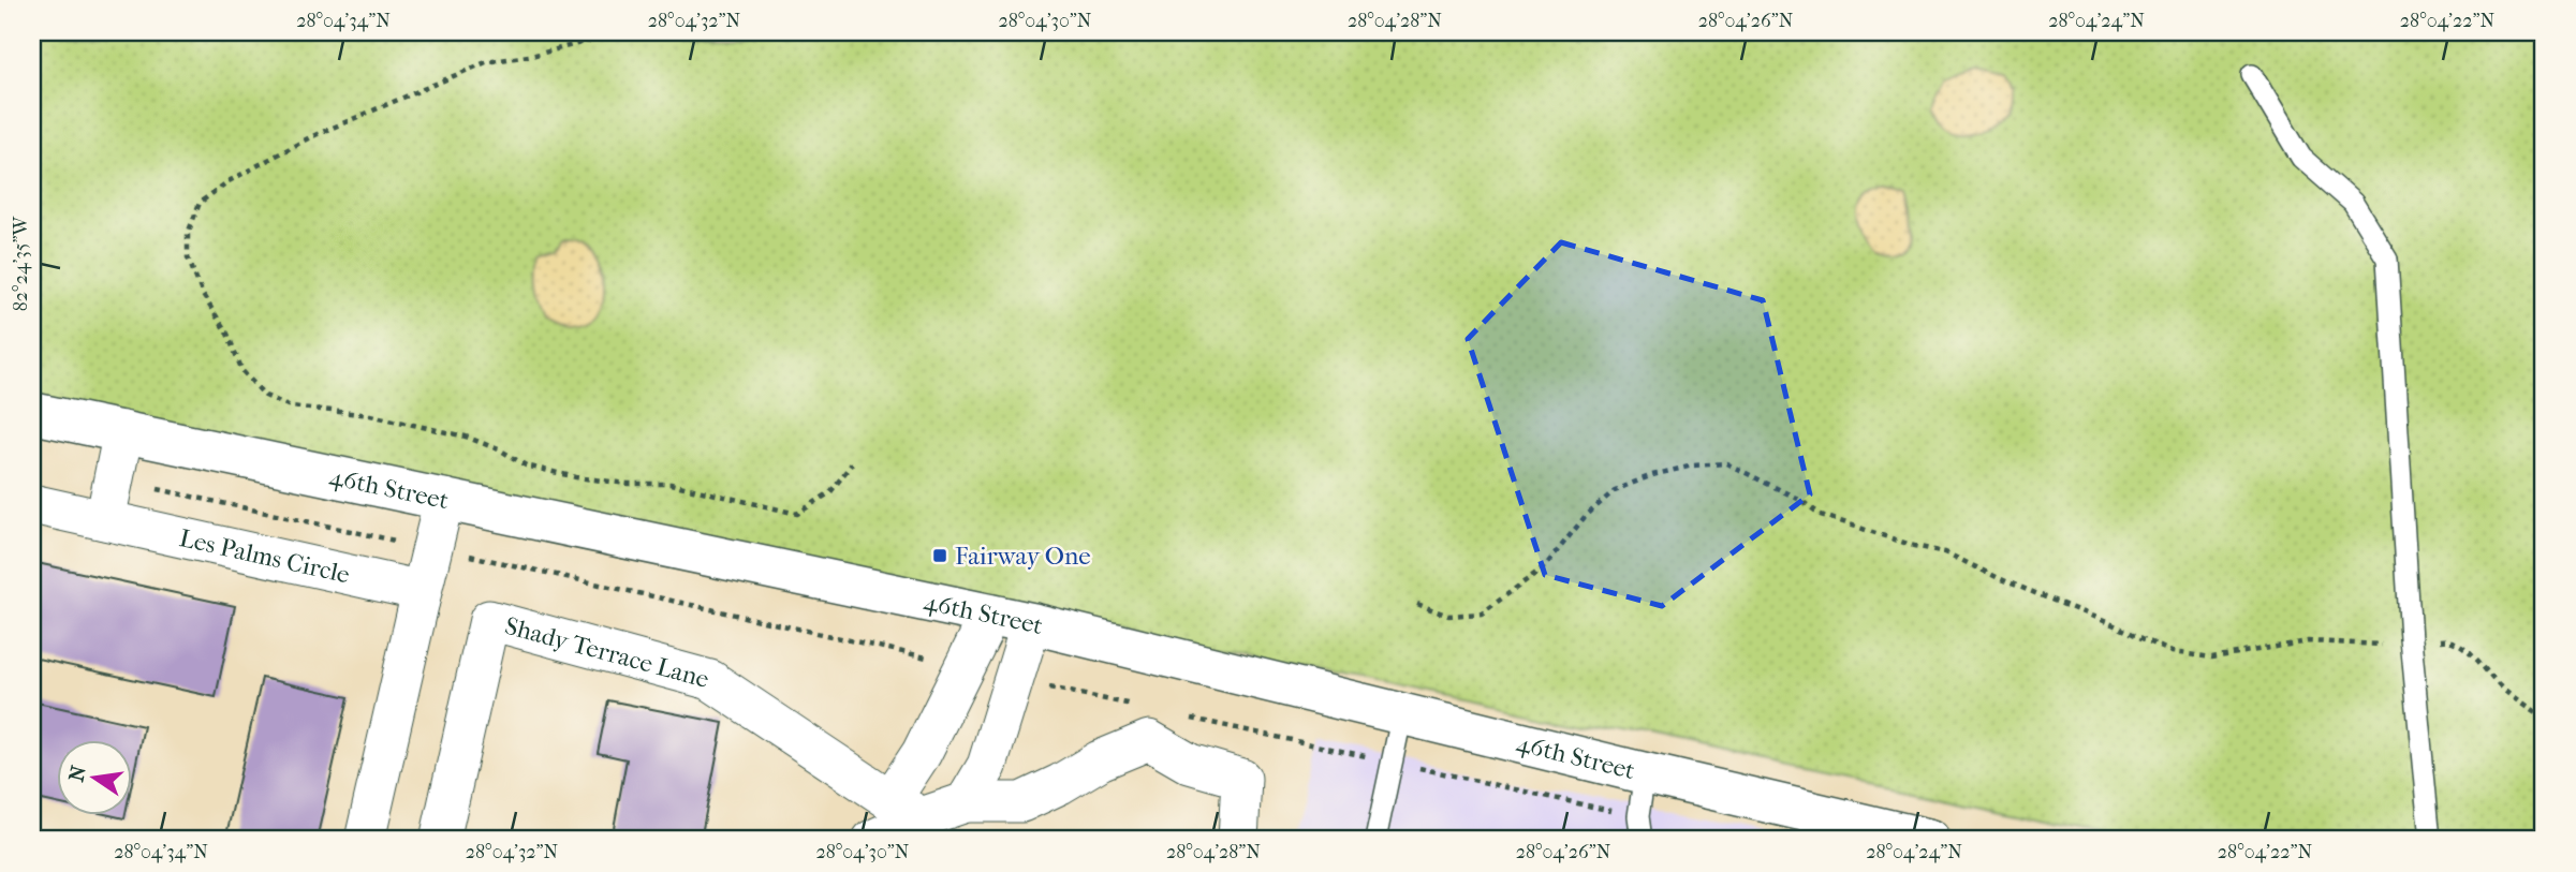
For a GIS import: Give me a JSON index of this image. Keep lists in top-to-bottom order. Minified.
{"streets":{"street":["46th Street","Les Palms Circle","Shady Terrace Lane"]},"places":{"transit":["Fairway One"]},"north":"left","coordinates":["28°04'34\"N","28°04'32\"N","28°04'30\"N","28°04'28\"N","28°04'26\"N","28°04'24\"N","28°04'22\"N","82°24'35\"W"]}
